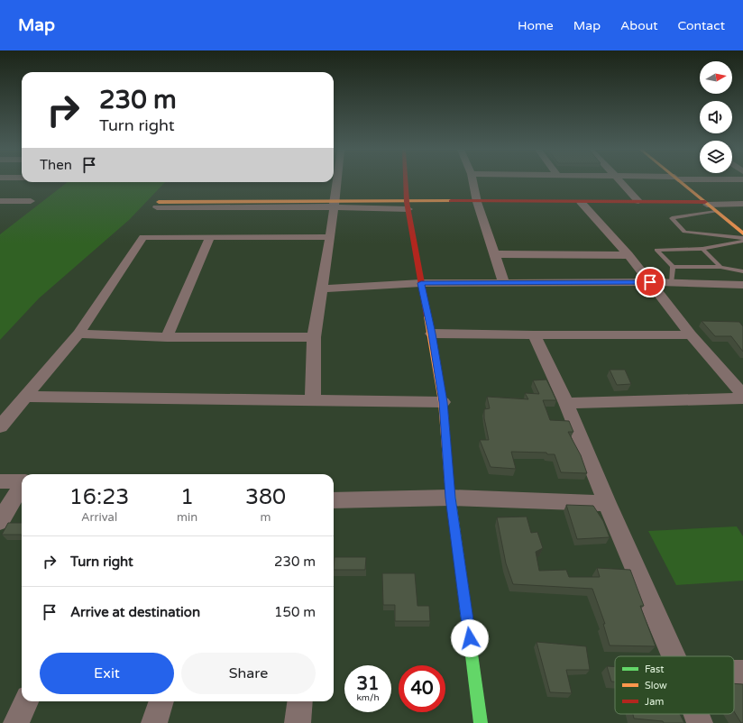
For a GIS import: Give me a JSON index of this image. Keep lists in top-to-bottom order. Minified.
{"legend":["Fast","Slow","Jam"],"north":"right","page":{"header":"Map","nav":["Home","Map","About","Contact"],"turn":["230 m","Turn right"],"then":"Then","eta":["16:23","Arrival","1","min","380","m"],"list":[{"name":"Turn right","value":"230 m"},{"name":"Arrive at destination","value":"150 m"}],"buttons":["Exit","Share"],"speed":"31 km/h","limit":"40"}}
